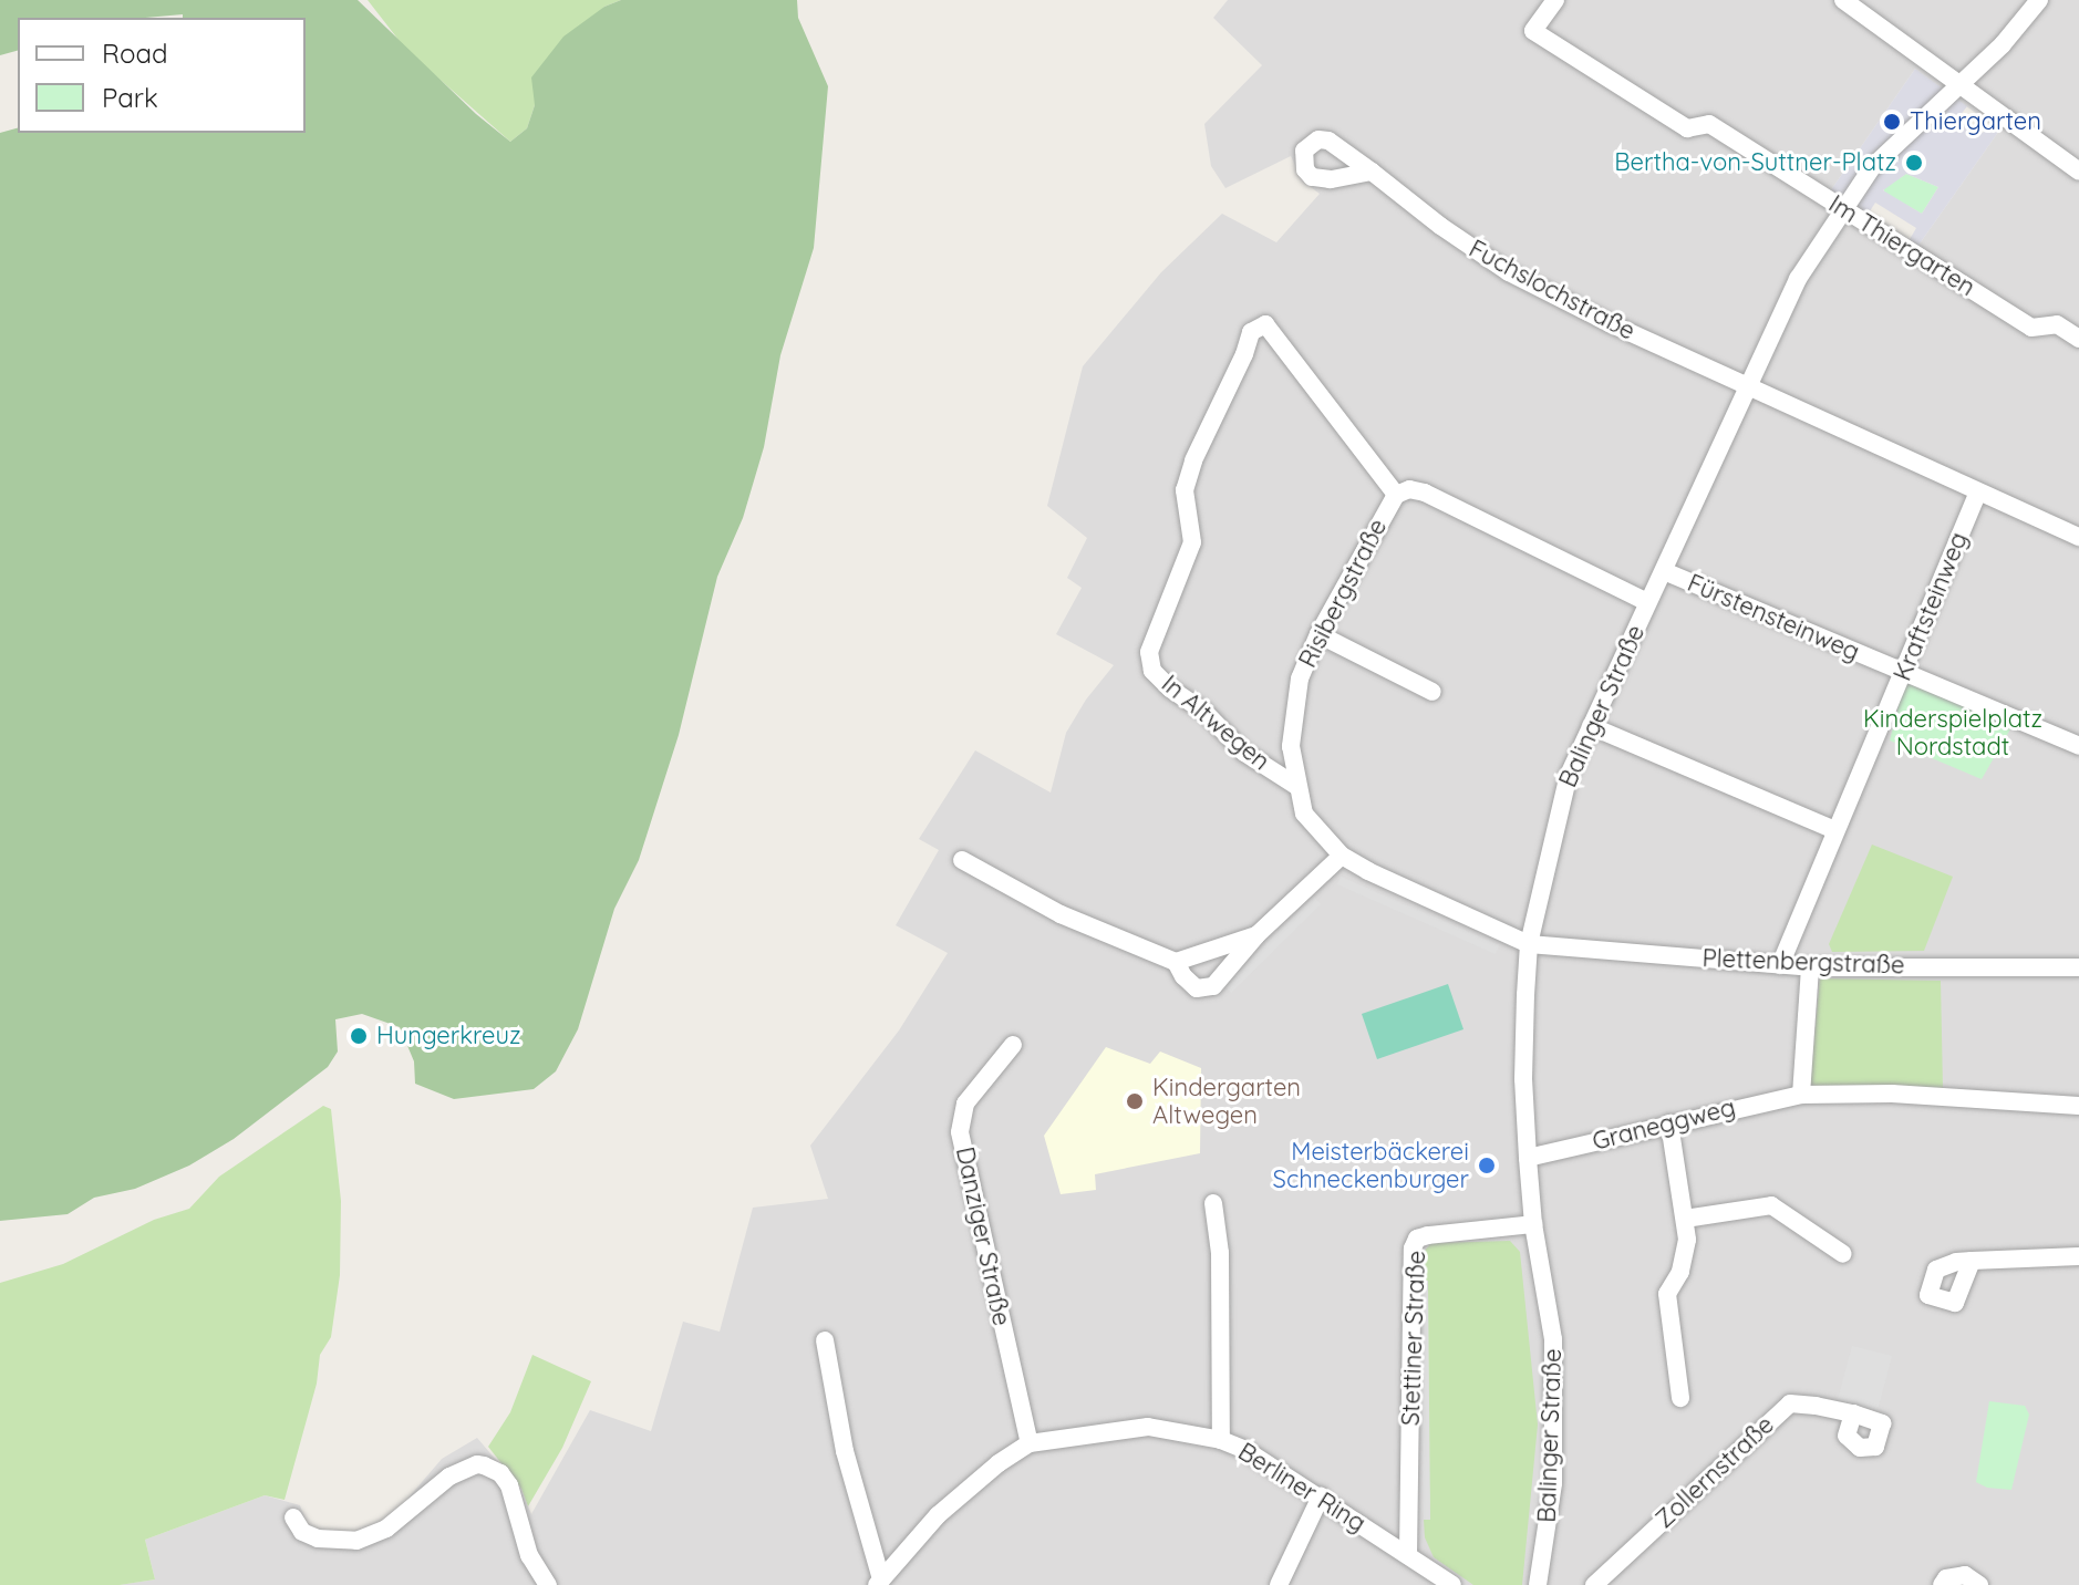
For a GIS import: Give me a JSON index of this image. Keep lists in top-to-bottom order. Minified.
{"streets":{"street":["Im Thiergarten","Fuchslochstraße","Risibergstraße","Kraftsteinweg","Fürstensteinweg","Balinger Straße","In Altwegen","Plettenbergstraße","Graneggweg","Danziger Straße","Stettiner Straße","Zollernstraße","Berliner Ring"]},"crossings":[["Im Thiergarten","Balinger Straße"],["Fuchslochstraße","Balinger Straße"],["Risibergstraße","Balinger Straße"],["Risibergstraße","In Altwegen"],["Risibergstraße","Plettenbergstraße"],["Kraftsteinweg","Fürstensteinweg"],["Kraftsteinweg","Plettenbergstraße"],["Fürstensteinweg","Balinger Straße"],["Balinger Straße","Plettenbergstraße"],["Balinger Straße","Graneggweg"],["Balinger Straße","Stettiner Straße"],["Danziger Straße","Berliner Ring"],["Stettiner Straße","Berliner Ring"]],"parks":["Kinderspielplatz Nordstadt"],"places":["Thiergarten","Bertha-von-Suttner-Platz","Hungerkreuz","Kindergarten Altwegen","Meisterbäckerei Schneckenburger"],"legend":["Road","Park"]}
